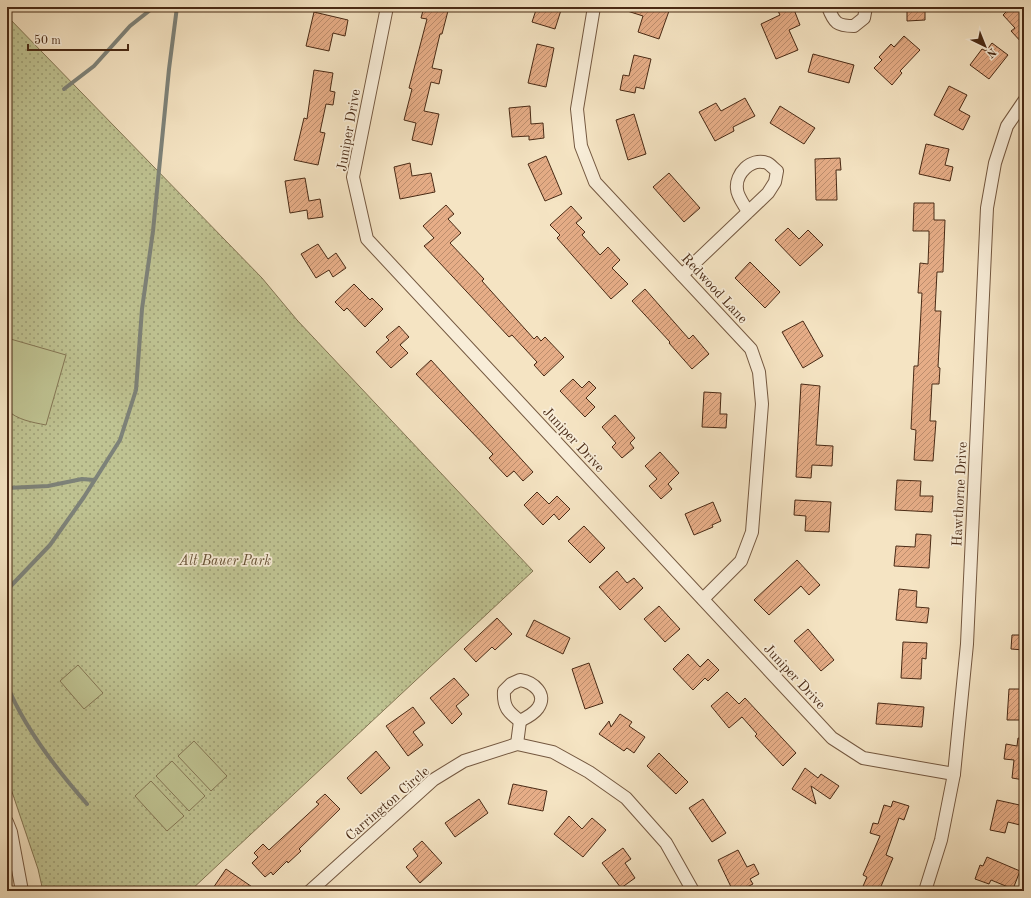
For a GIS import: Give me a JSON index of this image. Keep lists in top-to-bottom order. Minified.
{"streets":{"street":["Juniper Drive","Redwood Lane","Hawthorne Drive","Carrington Circle"]},"crossings":[["Juniper Drive","Redwood Lane"],["Juniper Drive","Hawthorne Drive"]],"parks":["Alt Bauer Park"],"scale_bar":"50 m","north":"bottom right"}
